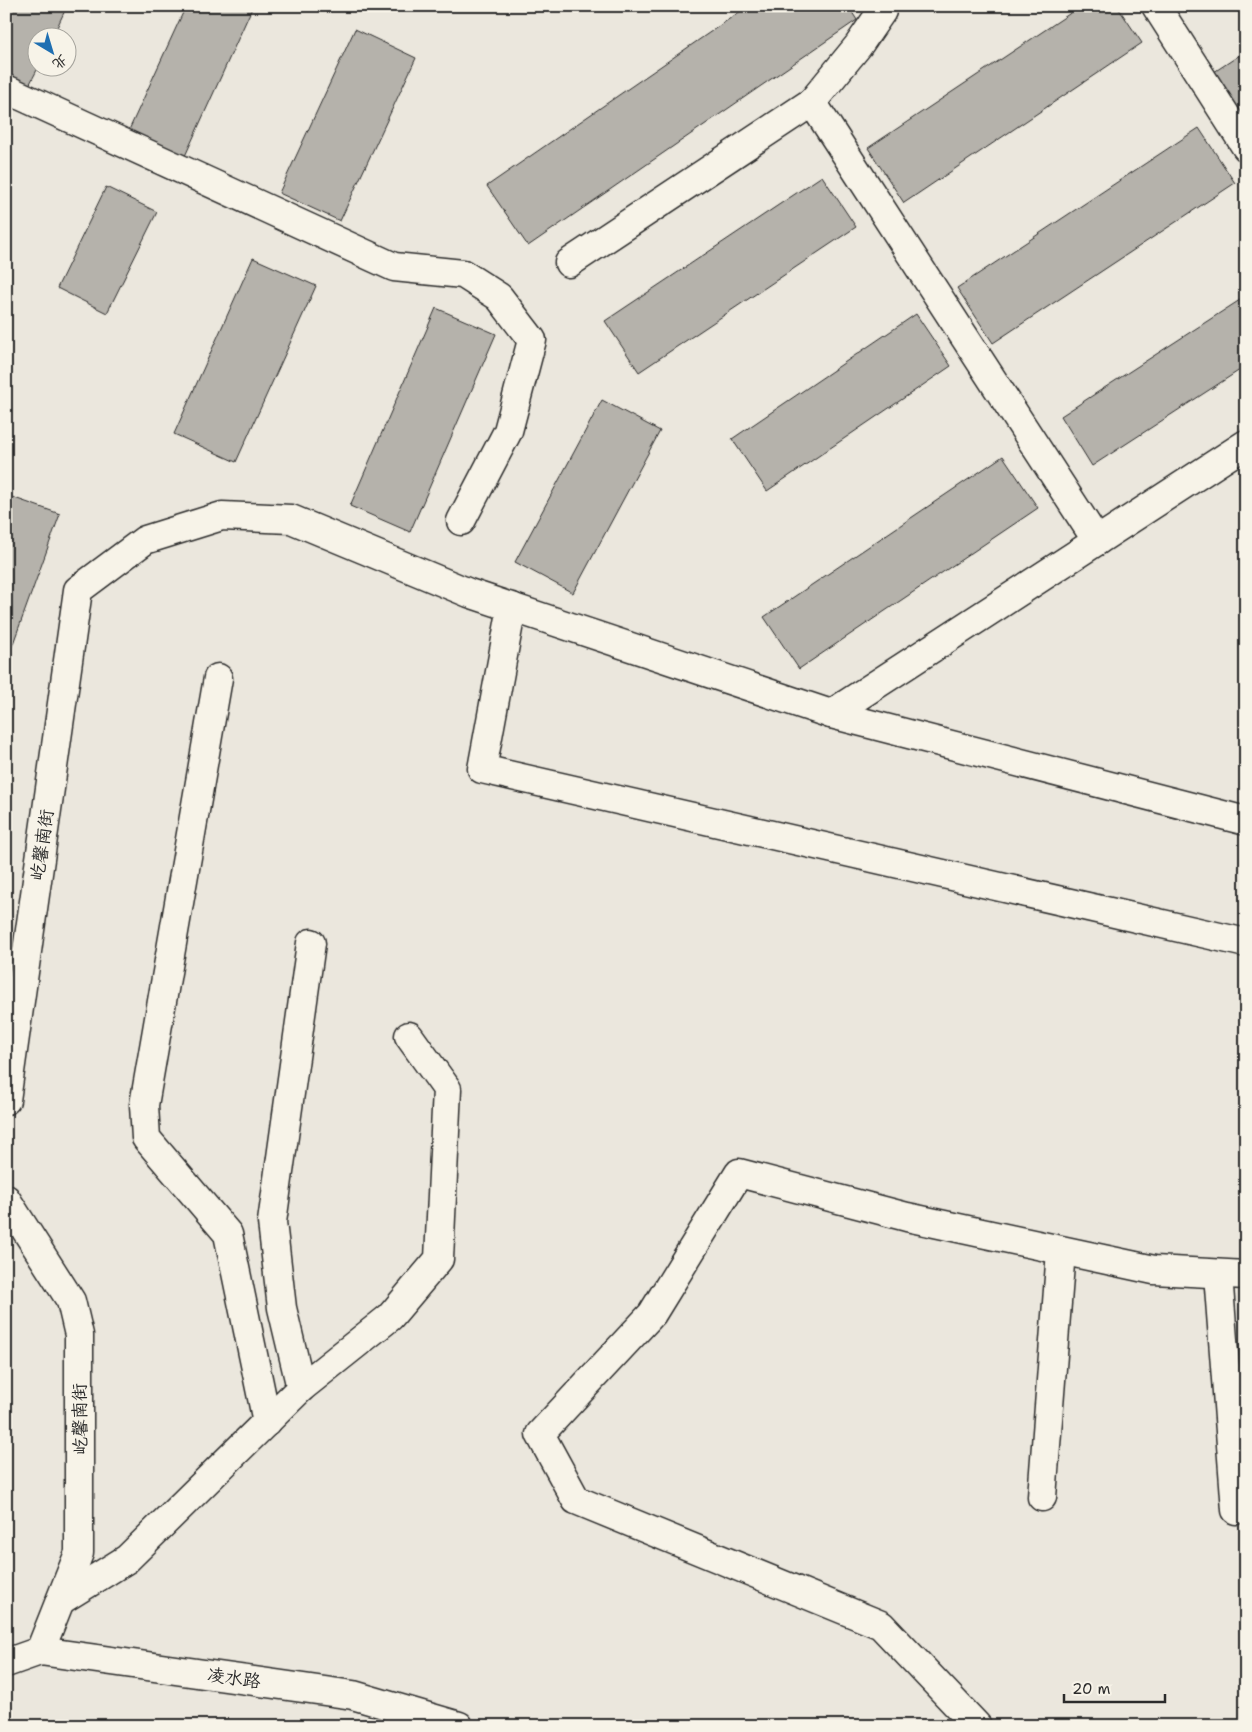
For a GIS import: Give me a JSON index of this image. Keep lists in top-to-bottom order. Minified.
{"streets":{"street":["屹馨南街","凌水路"]},"crossings":[["屹馨南街","凌水路"]],"scale_bar":"20 m","north":"bottom right"}
